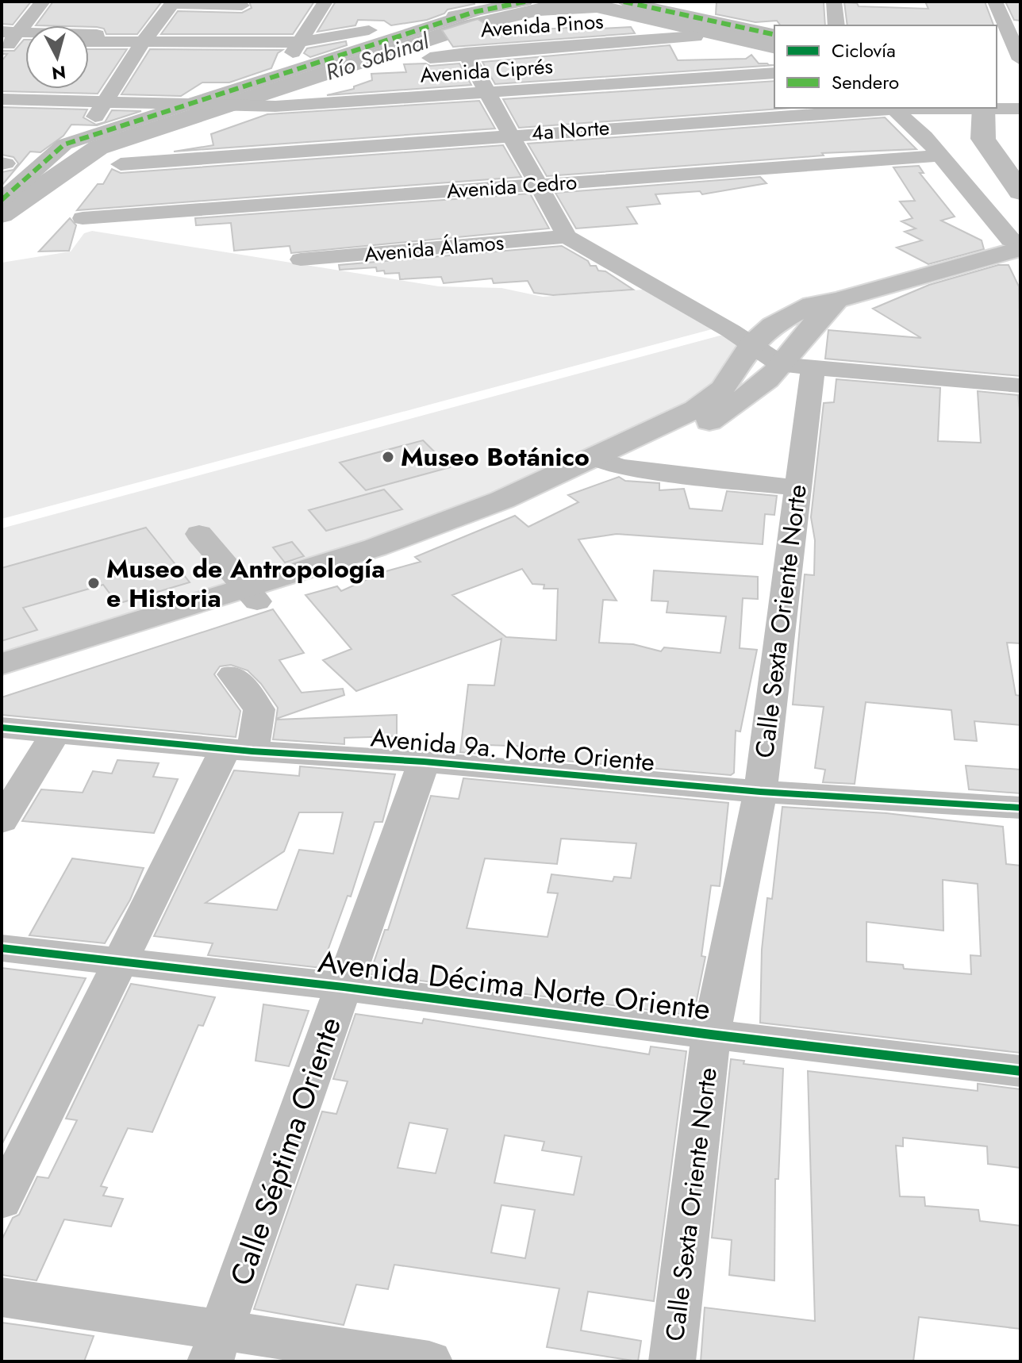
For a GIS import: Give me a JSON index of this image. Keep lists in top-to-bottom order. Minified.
{"streets":{"street":["Avenida Pinos","Avenida Ciprés","4a Norte","Avenida Cedro","Avenida Álamos","Calle Sexta Oriente Norte","Avenida 9a. Norte Oriente","Avenida Décima Norte Oriente","Calle Séptima Oriente"]},"crossings":[["Calle Sexta Oriente Norte","Avenida 9a. Norte Oriente"],["Calle Sexta Oriente Norte","Avenida Décima Norte Oriente"],["Avenida 9a. Norte Oriente","Calle Séptima Oriente"],["Avenida Décima Norte Oriente","Calle Séptima Oriente"]],"water":["Río Sabinal"],"places":["Museo Botánico","Museo de Antropología e Historia"],"legend":["Ciclovía","Sendero"],"north":"bottom"}
